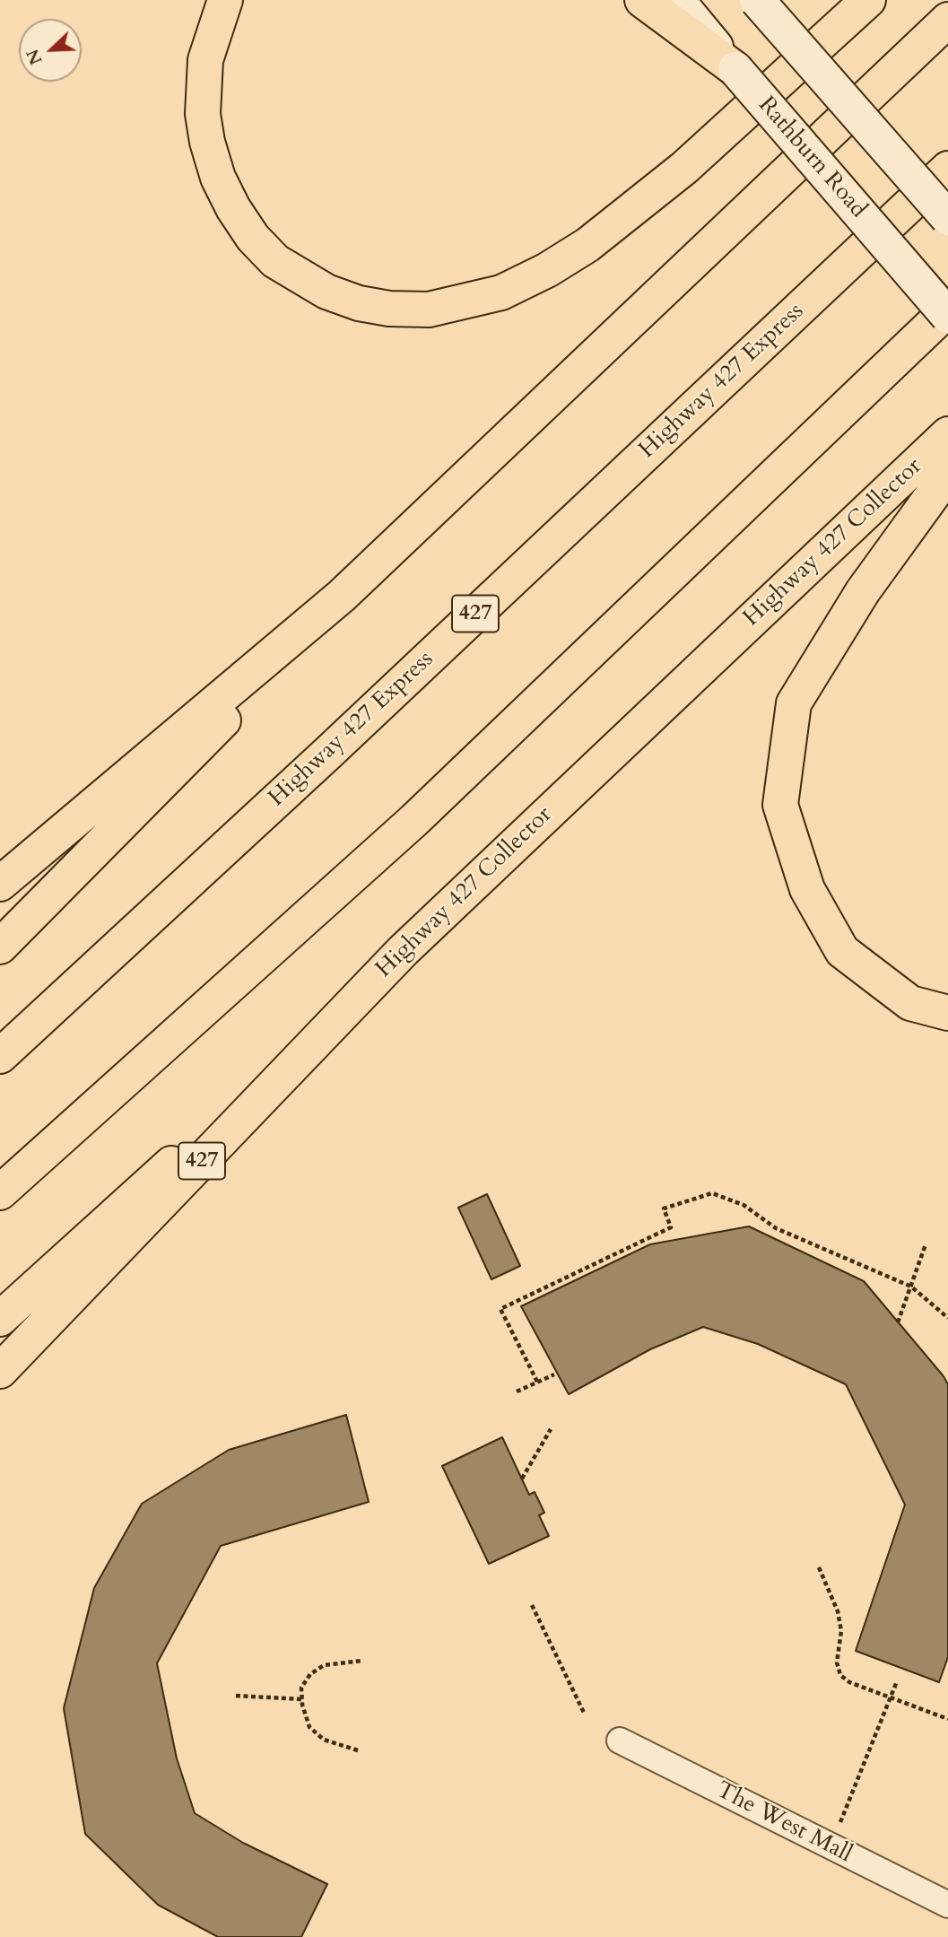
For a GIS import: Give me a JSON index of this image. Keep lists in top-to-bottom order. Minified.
{"streets":{"highway":["Highway 427 Express","Highway 427 Collector","427"],"main road":["Rathburn Road"],"street":["The West Mall"]},"north":"bottom left"}
